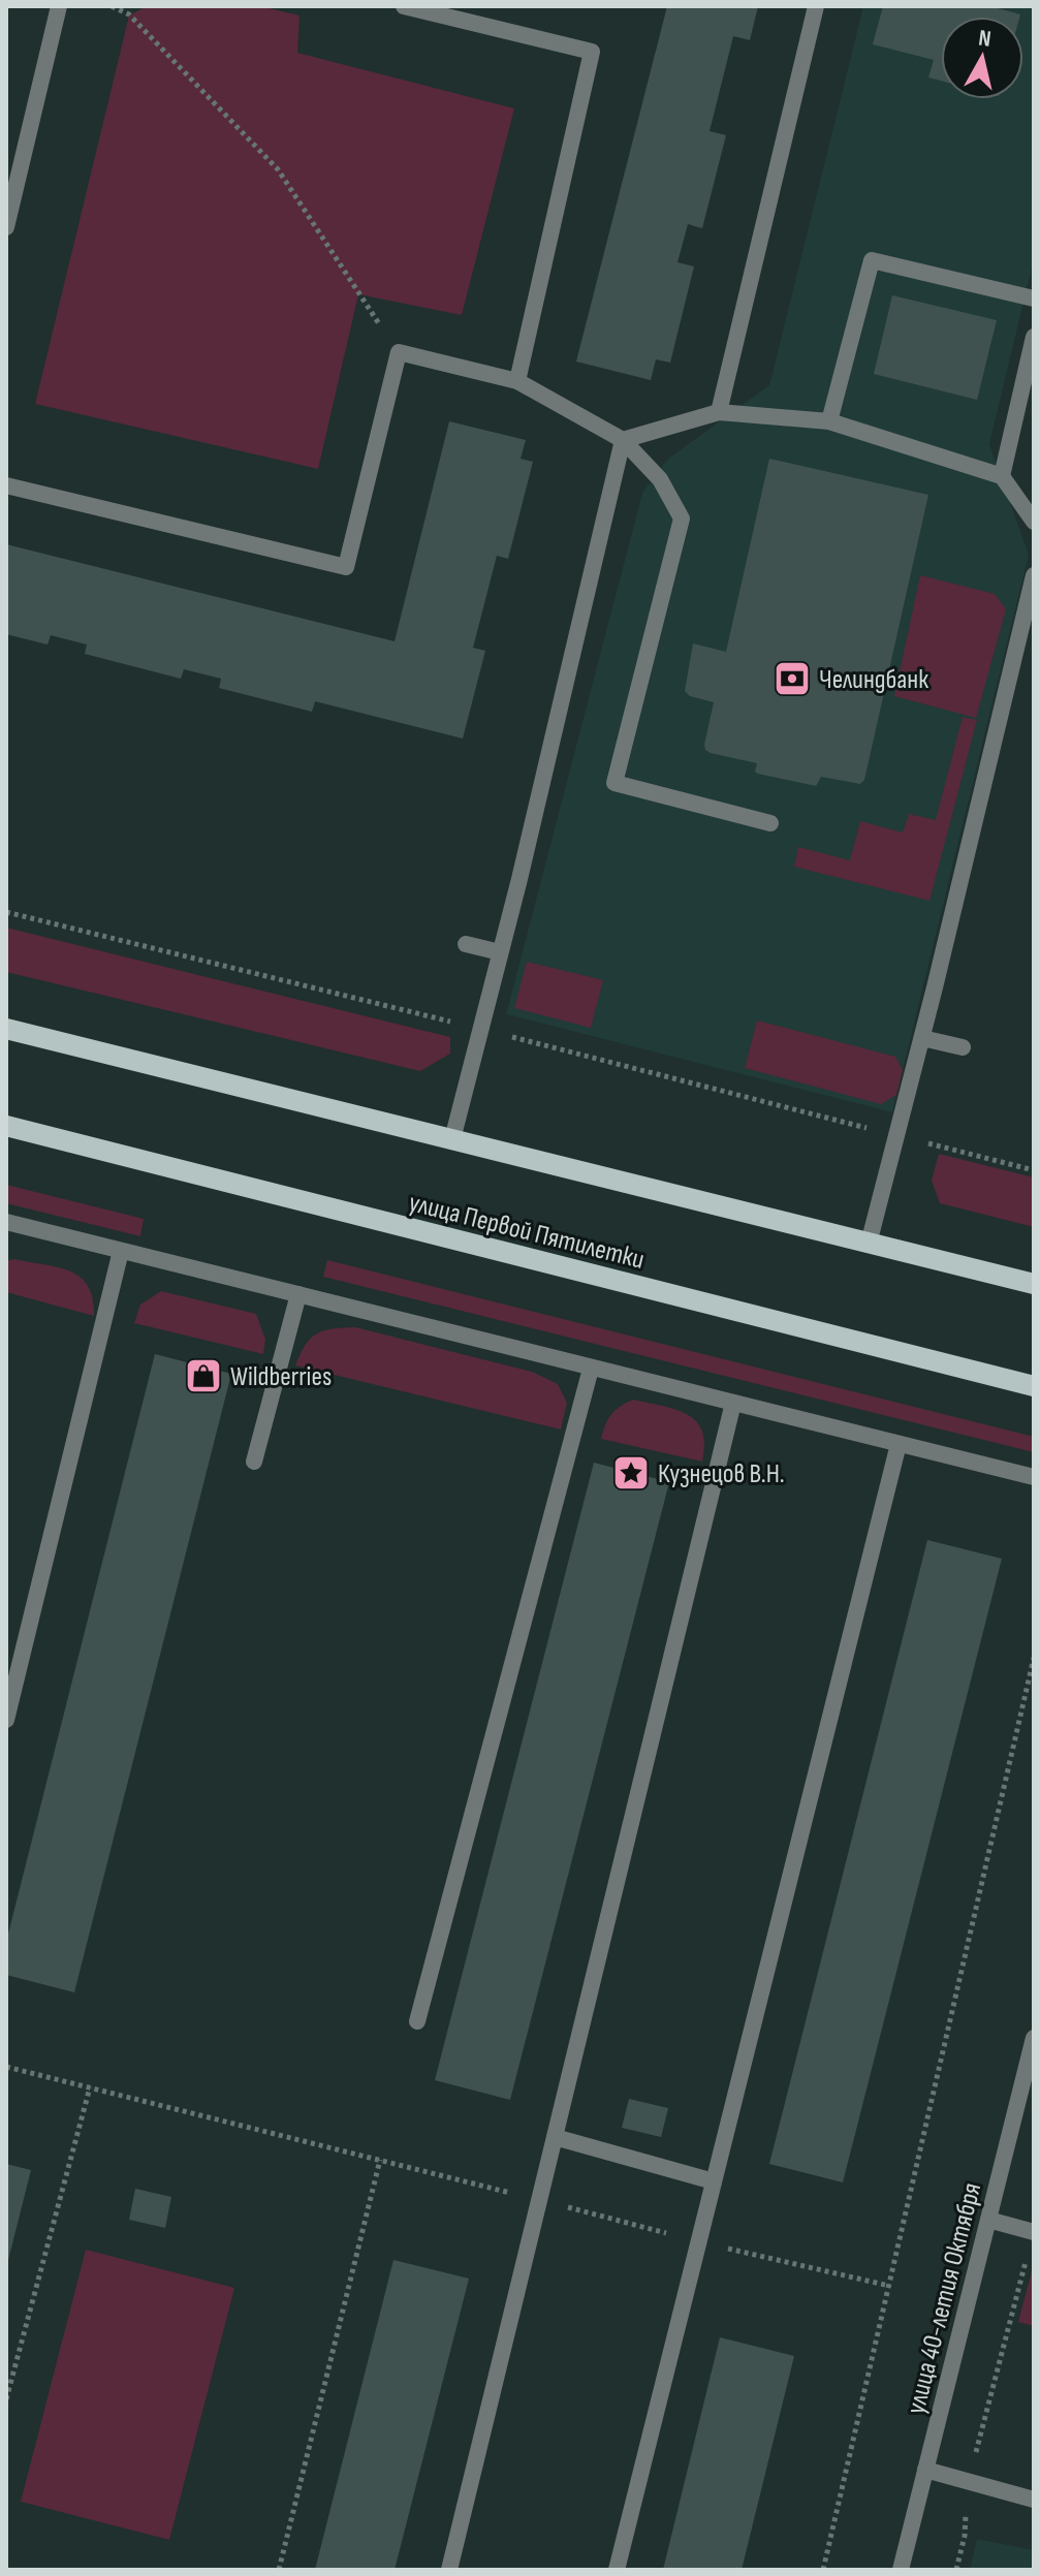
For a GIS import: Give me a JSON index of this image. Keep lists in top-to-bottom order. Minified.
{"streets":{"main road":["улица Первой Пятилетки"],"street":["улица 40-летия Октября"]},"places":{"bank":["Челиндбанк"],"shop":["Wildberries"],"place":["Кузнецов В.Н."]},"north":"top"}
